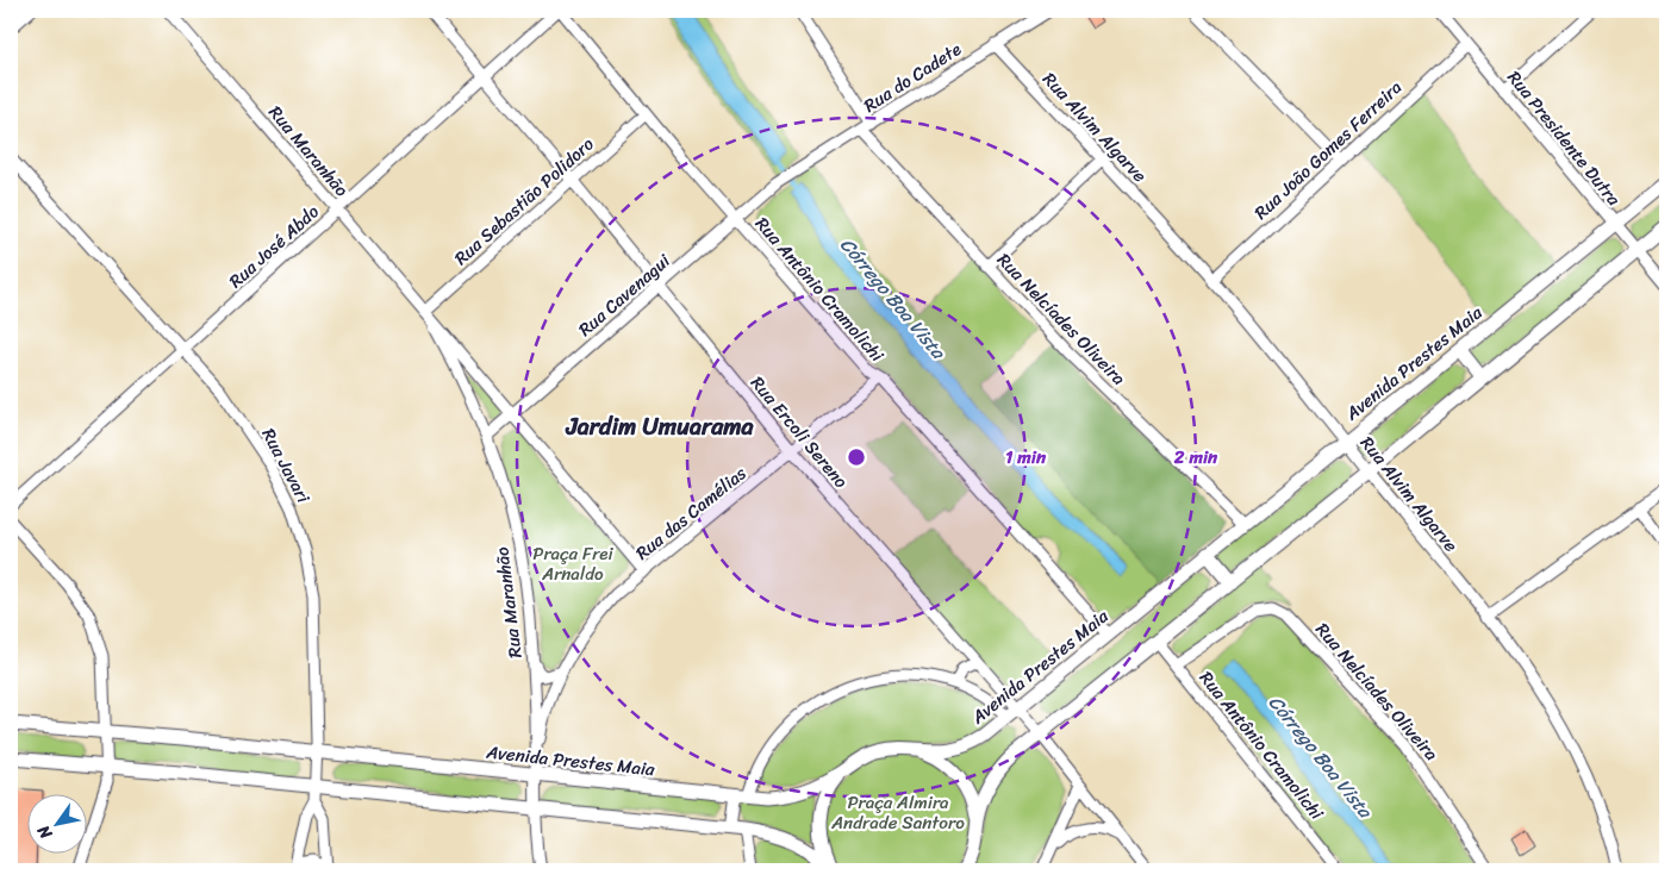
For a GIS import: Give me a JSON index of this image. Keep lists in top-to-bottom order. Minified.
{"streets":{"street":["Rua do Cadete","Rua Alvim Algarve","Rua Presidente Dutra","Rua João Gomes Ferreira","Rua Maranhão","Rua Sebastião Polidoro","Rua José Abdo","Rua Antônio Cramolichi","Rua Cavenagui","Rua Nelcíades Oliveira","Avenida Prestes Maia","Rua Ercoli Sereno","Rua Javari","Rua das Camélias"]},"crossings":[["Rua do Cadete","Rua Alvim Algarve"],["Rua do Cadete","Rua Cavenagui"],["Rua do Cadete","Rua Nelcíades Oliveira"],["Rua Alvim Algarve","Rua João Gomes Ferreira"],["Rua Alvim Algarve","Avenida Prestes Maia"],["Rua Presidente Dutra","Rua João Gomes Ferreira"],["Rua Presidente Dutra","Avenida Prestes Maia"],["Rua Maranhão","Rua Sebastião Polidoro"],["Rua Maranhão","Rua José Abdo"],["Rua Maranhão","Rua Cavenagui"],["Rua Maranhão","Avenida Prestes Maia"],["Rua Maranhão","Rua das Camélias"],["Rua Sebastião Polidoro","Rua Antônio Cramolichi"],["Rua Sebastião Polidoro","Rua Ercoli Sereno"],["Rua José Abdo","Rua Antônio Cramolichi"],["Rua José Abdo","Rua Ercoli Sereno"],["Rua José Abdo","Rua Javari"],["Rua Antônio Cramolichi","Rua Cavenagui"],["Rua Antônio Cramolichi","Rua Nelcíades Oliveira"],["Rua Antônio Cramolichi","Avenida Prestes Maia"],["Rua Antônio Cramolichi","Rua das Camélias"],["Rua Cavenagui","Rua Ercoli Sereno"],["Rua Nelcíades Oliveira","Avenida Prestes Maia"],["Avenida Prestes Maia","Rua Ercoli Sereno"],["Avenida Prestes Maia","Rua Javari"],["Avenida Prestes Maia","Rua das Camélias"],["Rua Ercoli Sereno","Rua das Camélias"]],"districts":["Jardim Umuarama"],"water":["Córrego Boa Vista"],"parks":["Praça Frei Arnaldo","Praça Almira Andrade Santoro"],"north":"bottom left","rings":["1 min","2 min"]}
